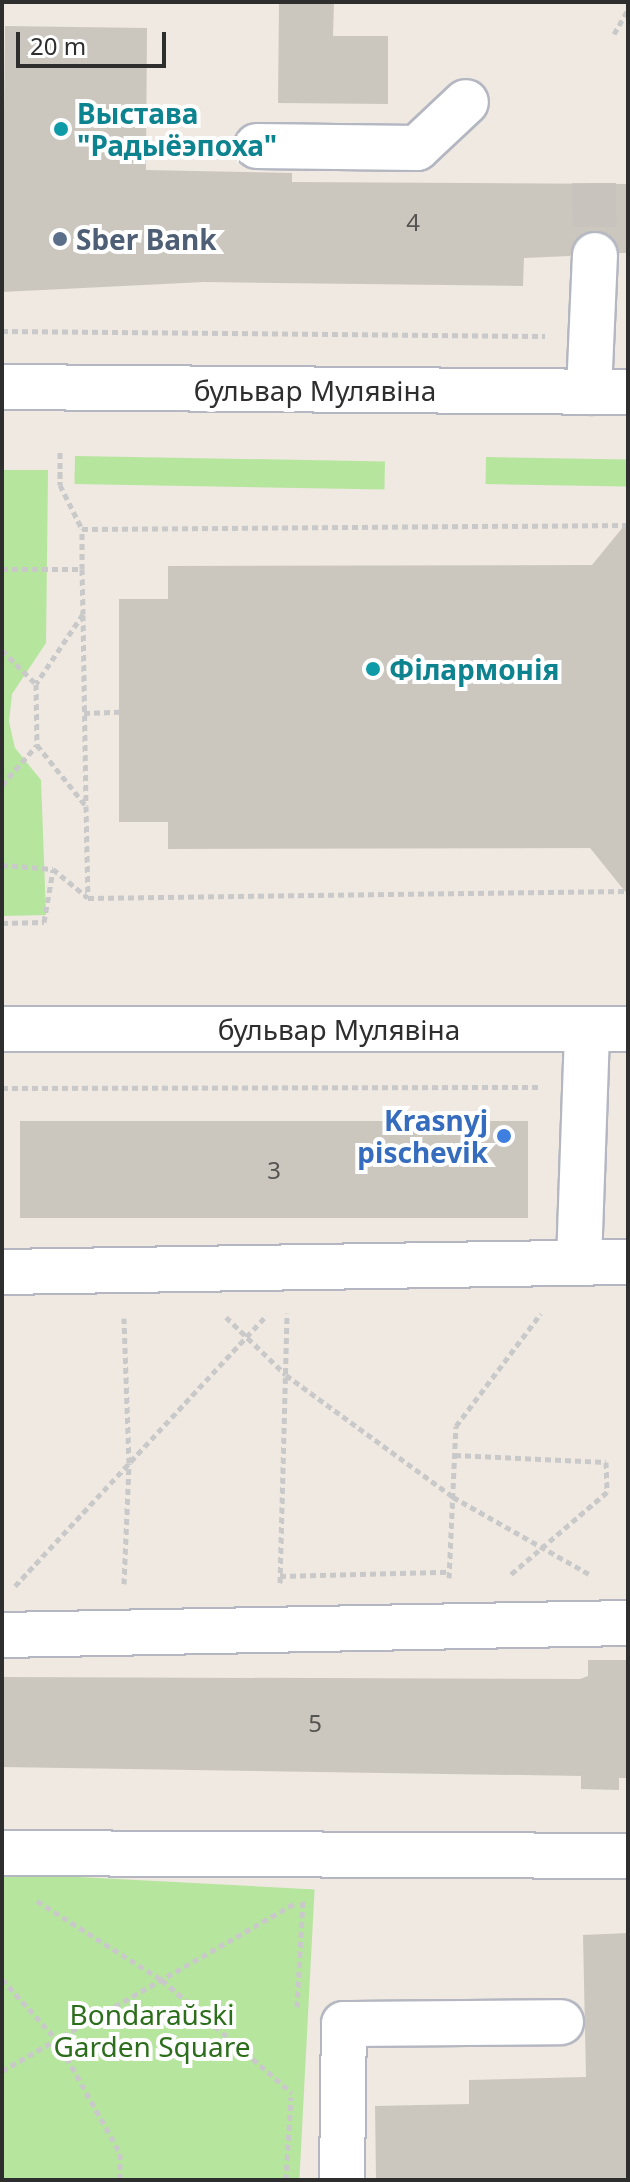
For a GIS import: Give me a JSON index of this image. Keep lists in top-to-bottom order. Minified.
{"streets":{"street":["бульвар Мулявіна"]},"parks":["Bondaraŭski Garden Square"],"places":["Выстава \"Радыёэпоха\"","Sber Bank","Філармонія","Krasnyj pischevik"],"house_numbers":["4","3","5"],"scale_bar":"20 m"}
